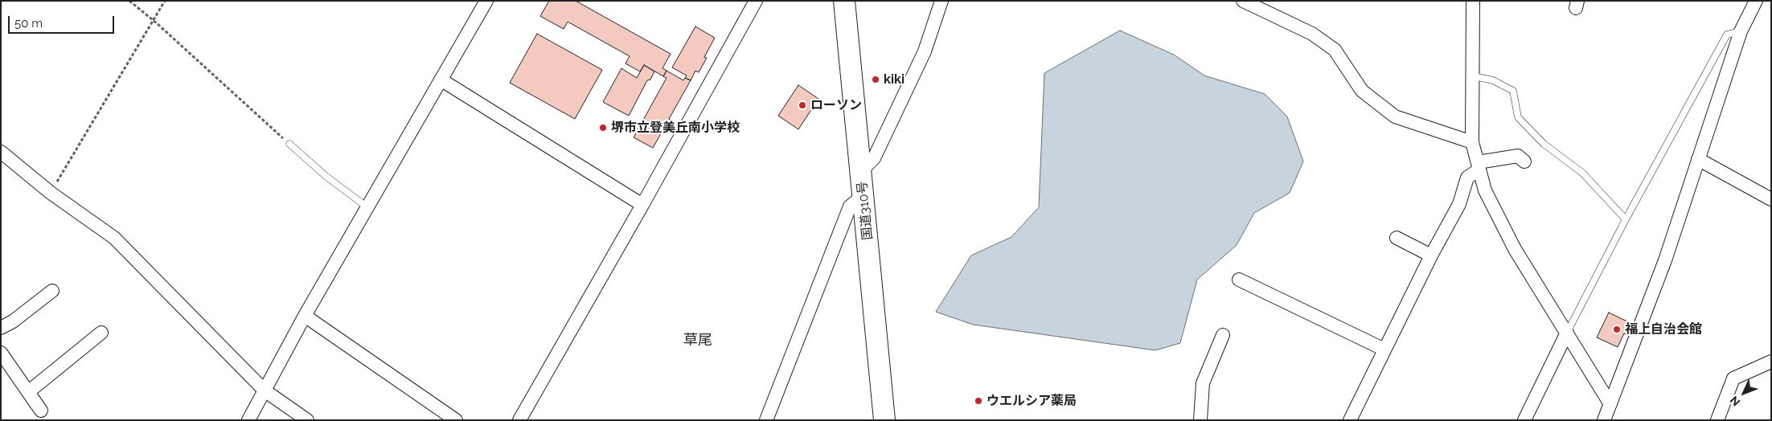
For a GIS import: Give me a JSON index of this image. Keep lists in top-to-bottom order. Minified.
{"streets":{"highway":["国道310号"]},"districts":["草尾"],"places":["kiki","ローソン","堺市立登美丘南小学校","福上自治会館","ウエルシア薬局"],"scale_bar":"50 m","north":"bottom left"}
